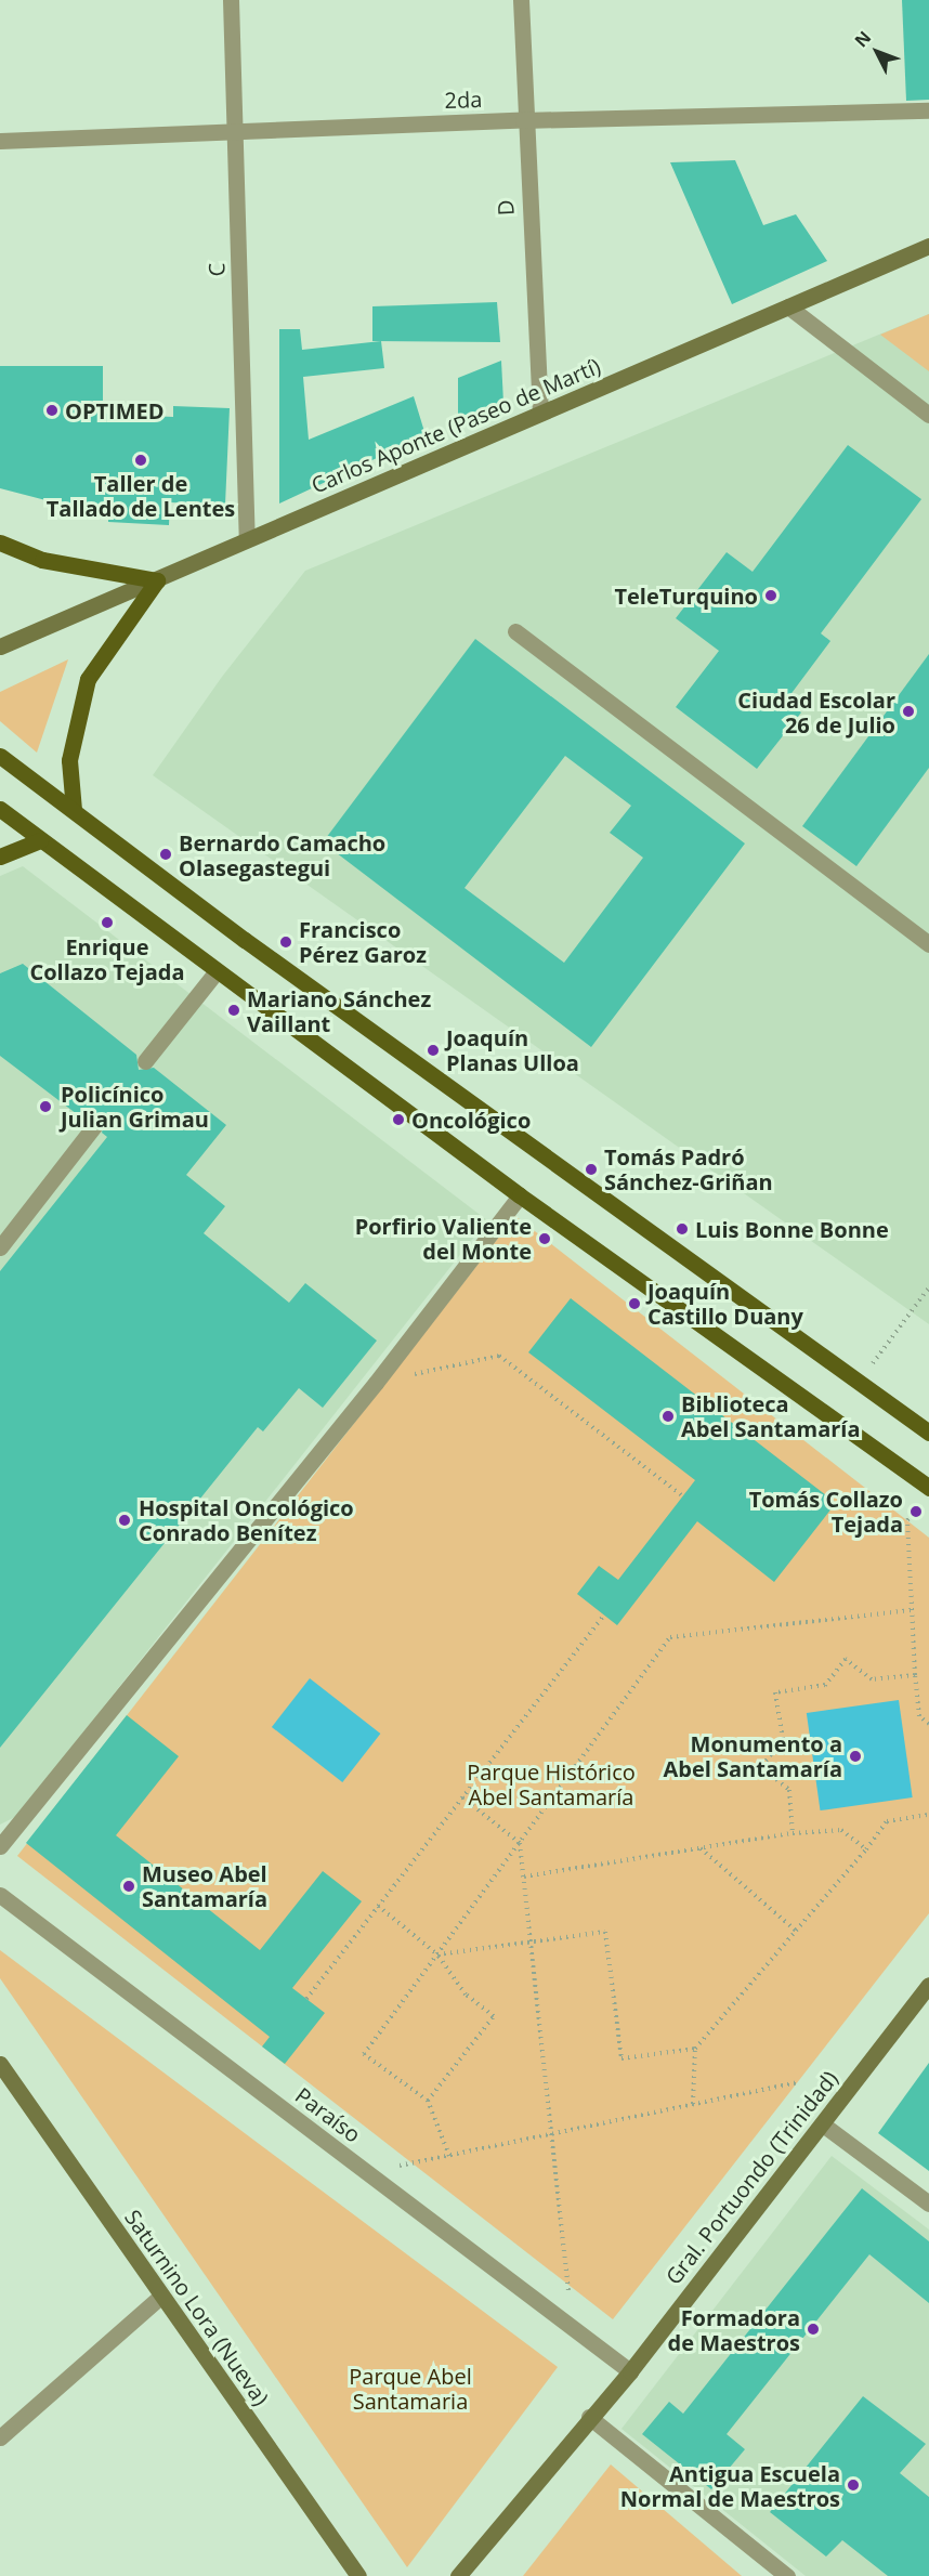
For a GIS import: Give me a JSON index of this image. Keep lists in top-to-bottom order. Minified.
{"streets":{"main road":["Carlos Aponte (Paseo de Martí)","Gral. Portuondo (Trinidad)","Saturnino Lora (Nueva)"],"street":["2da","D","C","Paraíso"]},"crossings":[["2da","D"],["2da","C"],["D","Carlos Aponte (Paseo de Martí)"],["C","Carlos Aponte (Paseo de Martí)"],["Paraíso","Gral. Portuondo (Trinidad)"]],"parks":["Parque Histórico Abel Santamaría","Parque Abel Santamaria"],"places":["OPTIMED","Taller de Tallado de Lentes","TeleTurquino","Ciudad Escolar 26 de Julio","Bernardo Camacho Olasegastegui","Enrique Collazo Tejada","Francisco Pérez Garoz","Mariano Sánchez Vaillant","Joaquín Planas Ulloa","Policínico Julian Grimau","Oncológico","Tomás Padró Sánchez-Griñan","Luis Bonne Bonne","Porfirio Valiente del Monte","Joaquín Castillo Duany","Biblioteca Abel Santamaría","Tomás Collazo Tejada","Hospital Oncológico Conrado Benítez","Monumento a Abel Santamaría","Museo Abel Santamaría","Formadora de Maestros","Antigua Escuela Normal de Maestros"],"north":"top left"}
